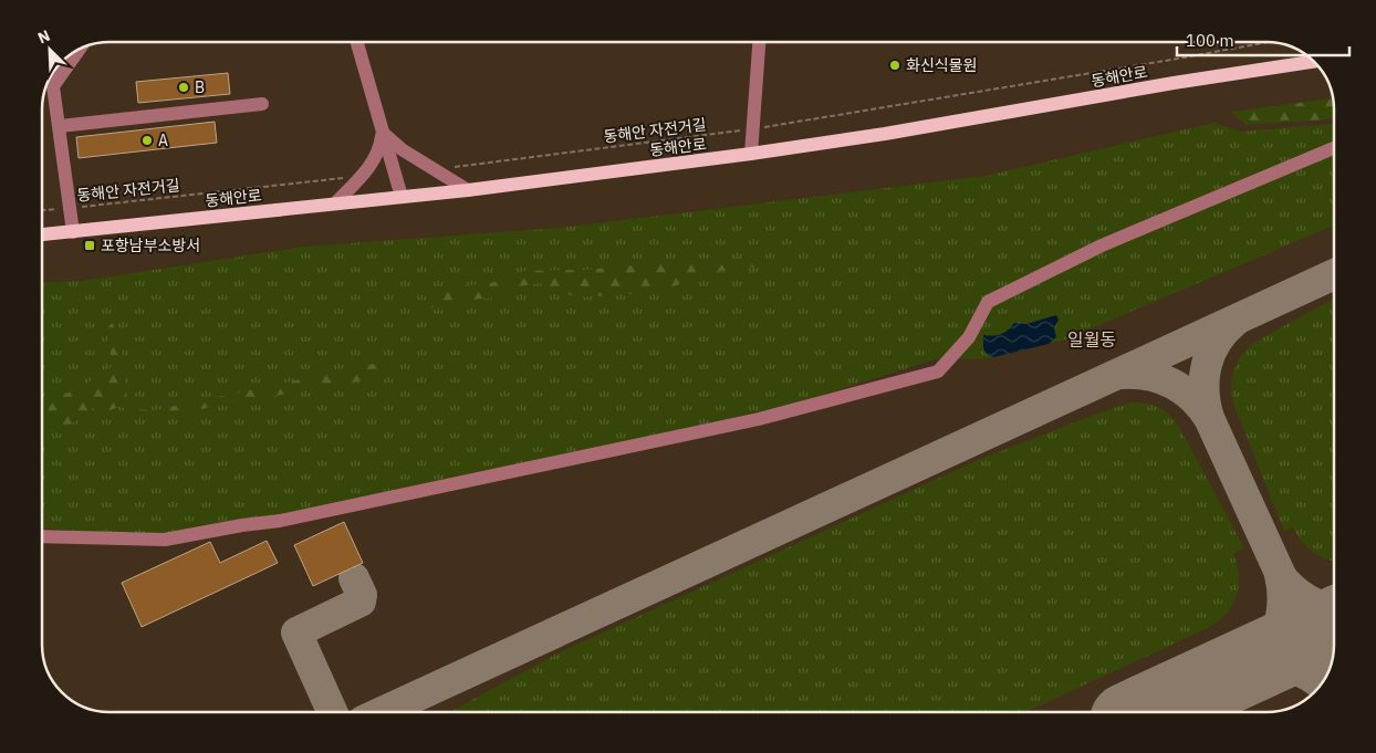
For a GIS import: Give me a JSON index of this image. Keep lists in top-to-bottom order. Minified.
{"streets":{"main road":["동해안로"],"path":["동해안 자전거길"]},"districts":["일월동"],"places":{"other":["화신식물원","B","A"],"transit":["포항남부소방서"]},"scale_bar":"100 m","north":"top left"}
